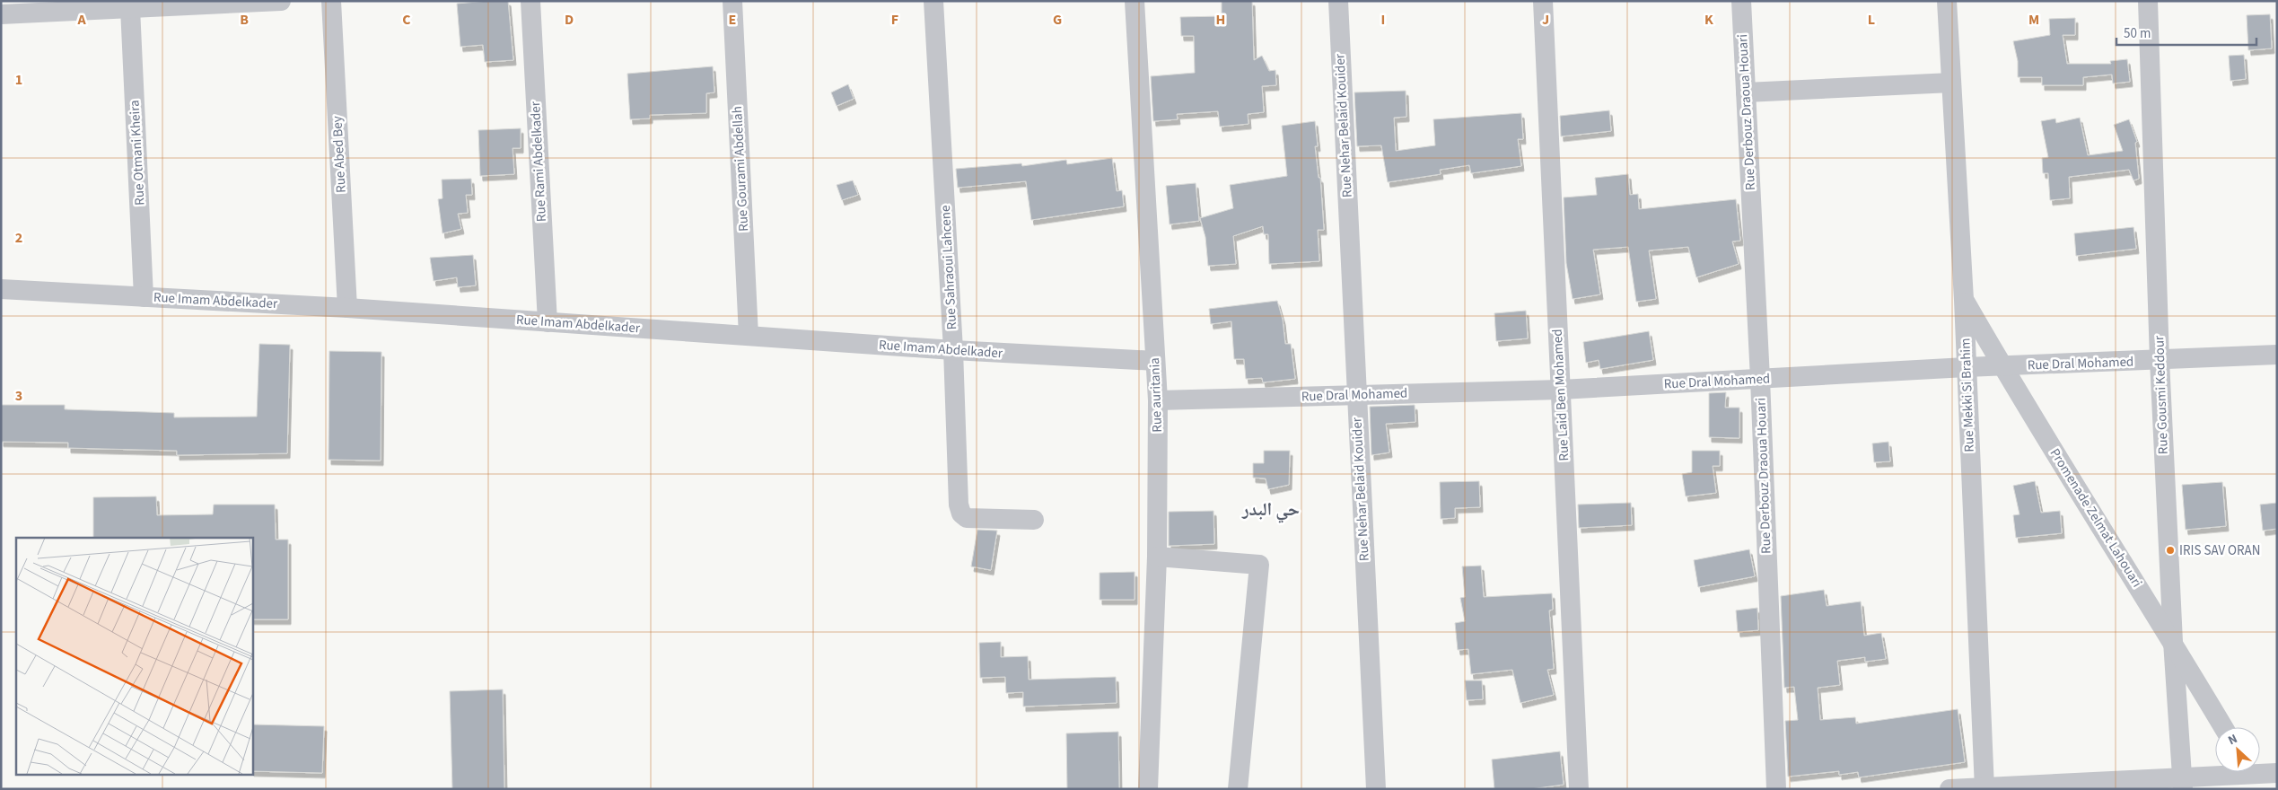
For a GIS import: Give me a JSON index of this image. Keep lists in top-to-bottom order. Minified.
{"streets":{"street":["Rue Derbouz Draoua Houari","Rue Nehar Belaid Kouider","Rue Otmani Kheira","Rue Abed Bey","Rue Rami Abdelkader","Rue Gourami Abdellah","Rue Sahraoui Lahcene","Rue Imam Abdelkader","Rue Dral Mohamed","Rue auritania","Rue Laid Ben Mohamed","Rue Mekki Si Brahim","Rue Gousmi Keddour","Promenade Zelmat Lahouari"]},"crossings":[["Rue Derbouz Draoua Houari","Rue Dral Mohamed"],["Rue Nehar Belaid Kouider","Rue Dral Mohamed"],["Rue Otmani Kheira","Rue Imam Abdelkader"],["Rue Abed Bey","Rue Imam Abdelkader"],["Rue Rami Abdelkader","Rue Imam Abdelkader"],["Rue Gourami Abdellah","Rue Imam Abdelkader"],["Rue Sahraoui Lahcene","Rue Imam Abdelkader"],["Rue Imam Abdelkader","Rue auritania"],["Rue Dral Mohamed","Rue auritania"],["Rue Dral Mohamed","Rue Laid Ben Mohamed"],["Rue Dral Mohamed","Rue Mekki Si Brahim"],["Rue Dral Mohamed","Rue Gousmi Keddour"],["Rue Dral Mohamed","Promenade Zelmat Lahouari"],["Rue Mekki Si Brahim","Promenade Zelmat Lahouari"],["Rue Gousmi Keddour","Promenade Zelmat Lahouari"]],"districts":["حي البدر"],"places":["IRIS SAV ORAN"],"scale_bar":"50 m","north":"top left","grid":{"columns":["A","B","C","D","E","F","G","H","I","J","K","L","M"],"rows":["1","2","3"]}}
